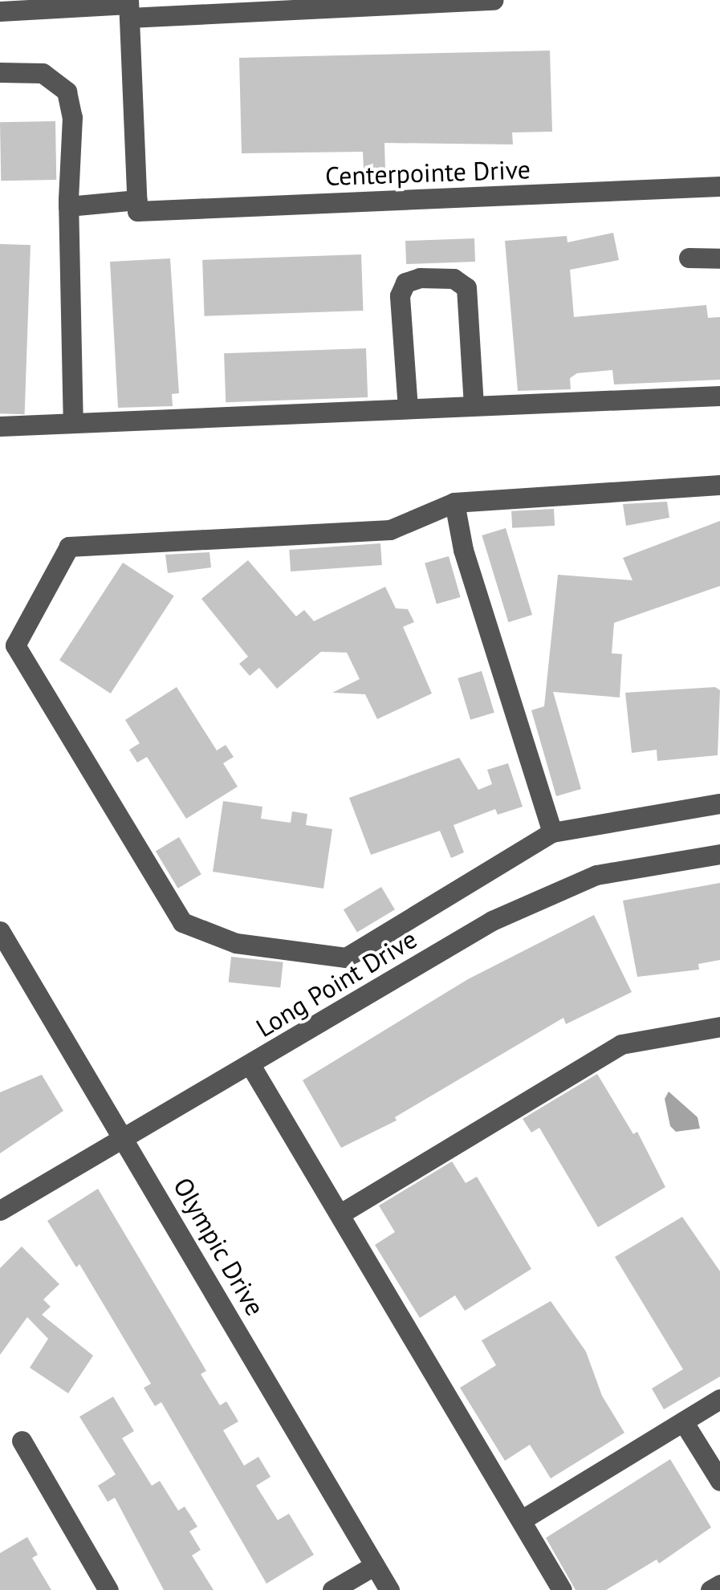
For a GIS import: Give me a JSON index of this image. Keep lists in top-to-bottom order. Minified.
{"streets":{"street":["Centerpointe Drive","Long Point Drive","Olympic Drive"]},"crossings":[["Long Point Drive","Olympic Drive"]]}
